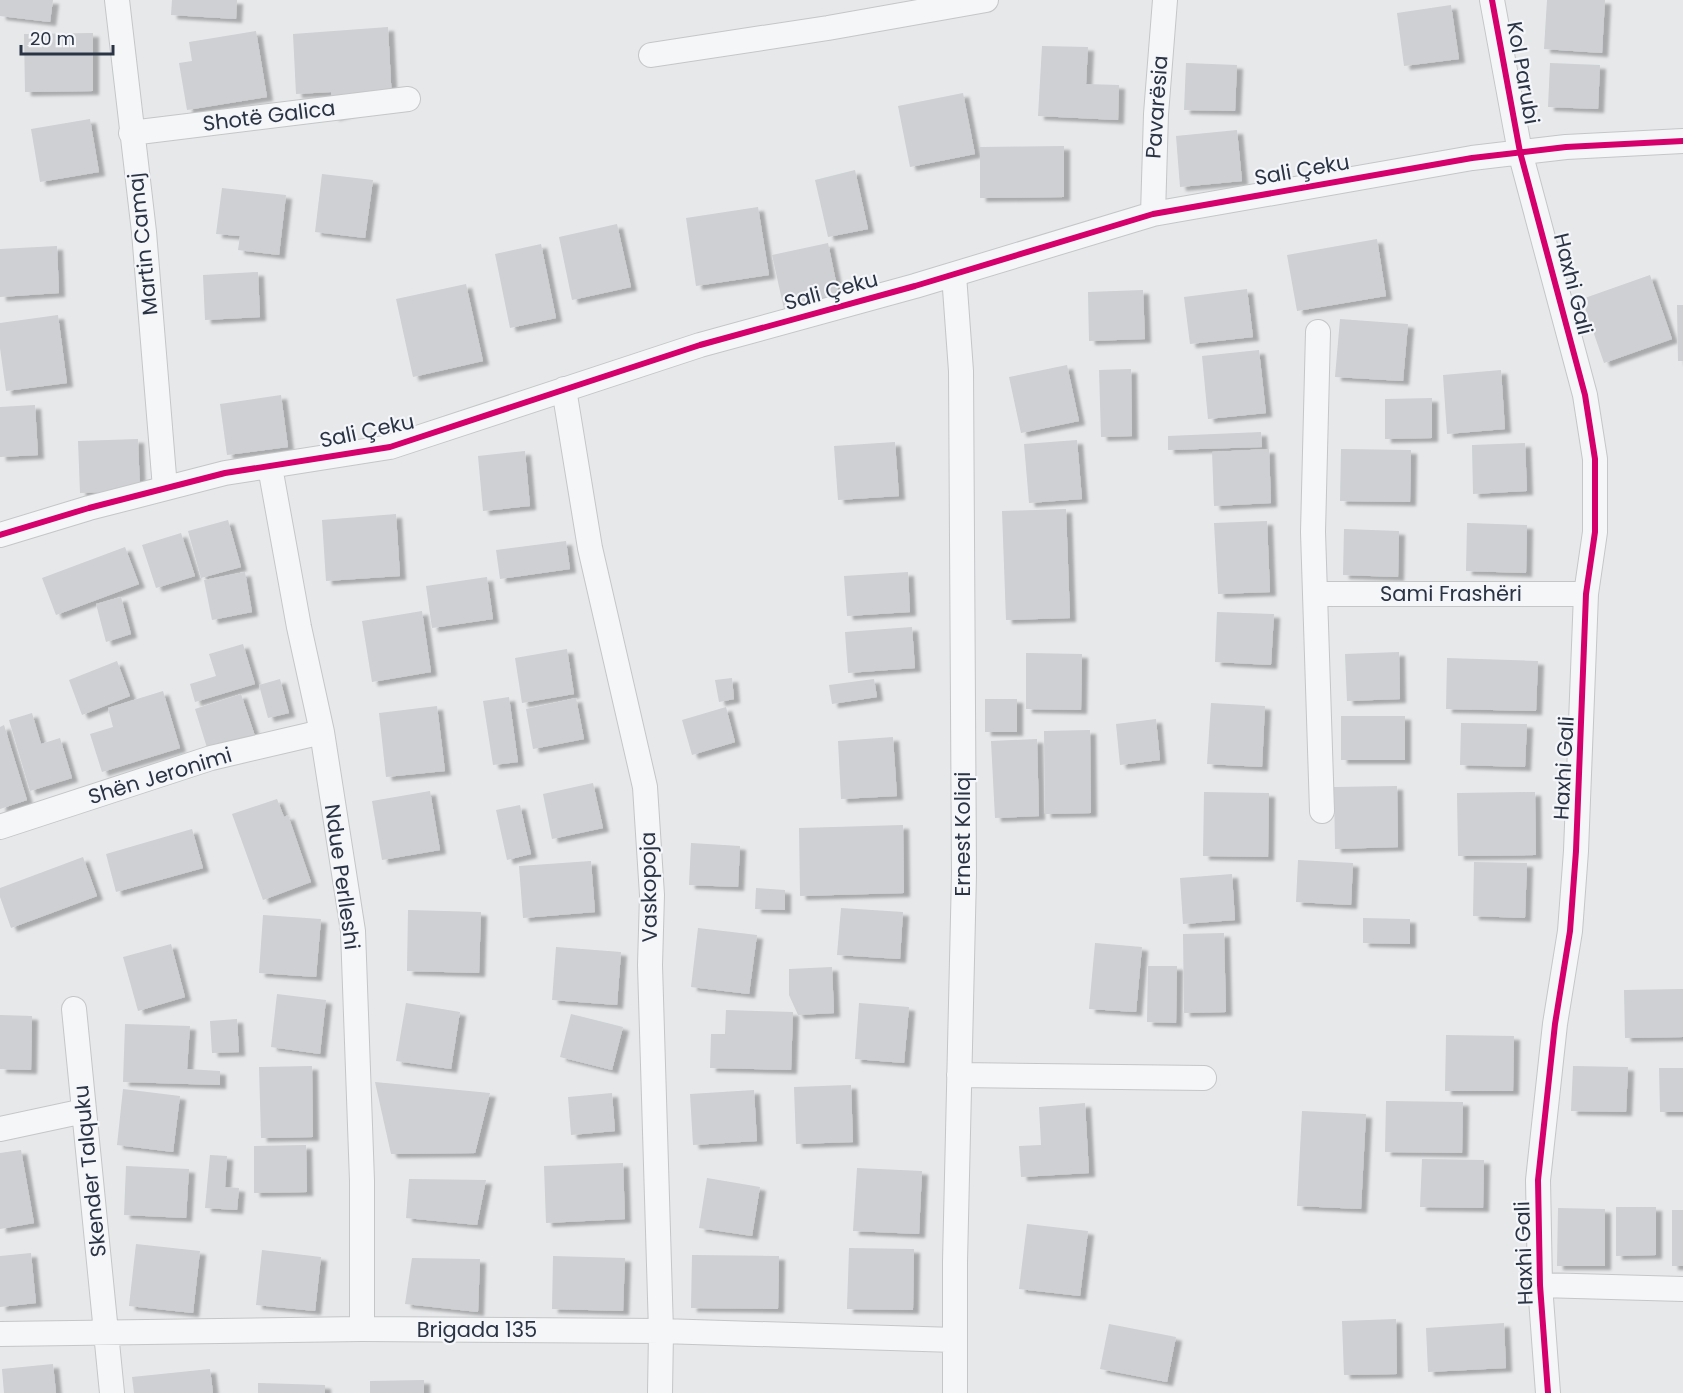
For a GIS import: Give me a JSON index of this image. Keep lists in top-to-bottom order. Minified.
{"streets":{"street":["Kol Parubi","Pavarësia","Shotë Galica","Sali Çeku","Martin Camaj","Haxhi Gali","Sami Frashëri","Shën Jeronimi","Ernest Koliqi","Ndue Perlleshi","Vaskopoja","Skender Talquku","Brigada 135"]},"crossings":[["Kol Parubi","Sali Çeku"],["Kol Parubi","Haxhi Gali"],["Pavarësia","Sali Çeku"],["Shotë Galica","Martin Camaj"],["Sali Çeku","Martin Camaj"],["Sali Çeku","Haxhi Gali"],["Sali Çeku","Ernest Koliqi"],["Sali Çeku","Ndue Perlleshi"],["Sali Çeku","Vaskopoja"],["Haxhi Gali","Sami Frashëri"],["Shën Jeronimi","Ndue Perlleshi"],["Ernest Koliqi","Brigada 135"],["Ndue Perlleshi","Brigada 135"],["Vaskopoja","Brigada 135"],["Skender Talquku","Brigada 135"]],"scale_bar":"20 m"}
